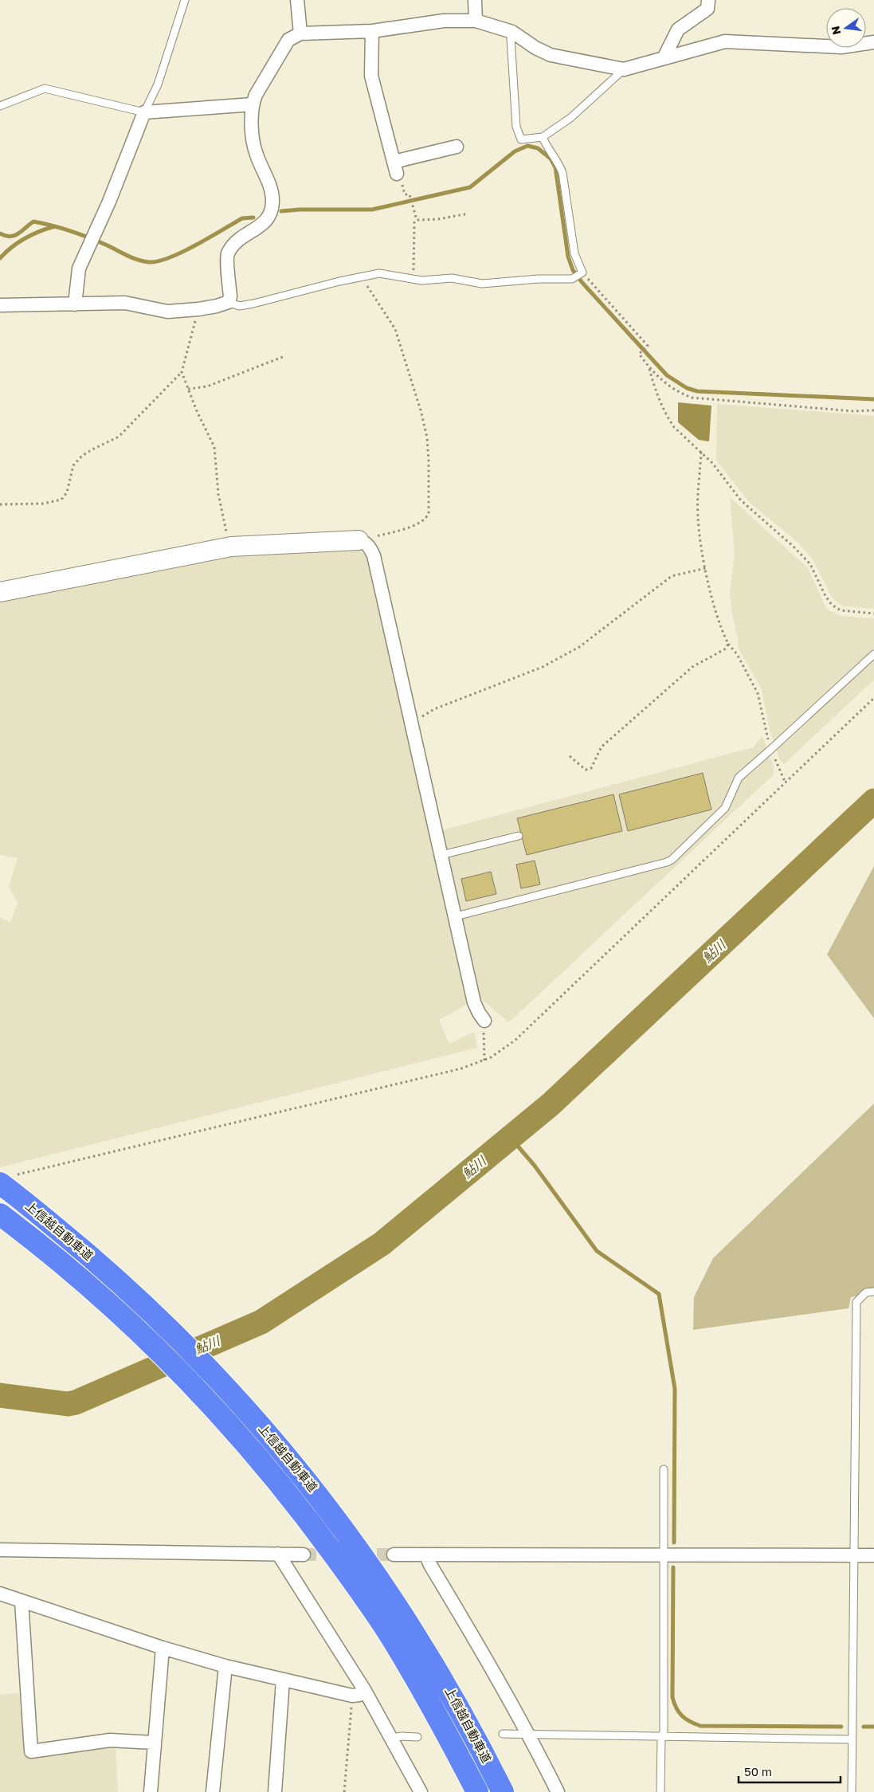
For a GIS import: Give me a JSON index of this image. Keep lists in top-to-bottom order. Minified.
{"streets":{"highway":["上信越自動車道"]},"water":["鮎川"],"scale_bar":"50 m","north":"left"}
